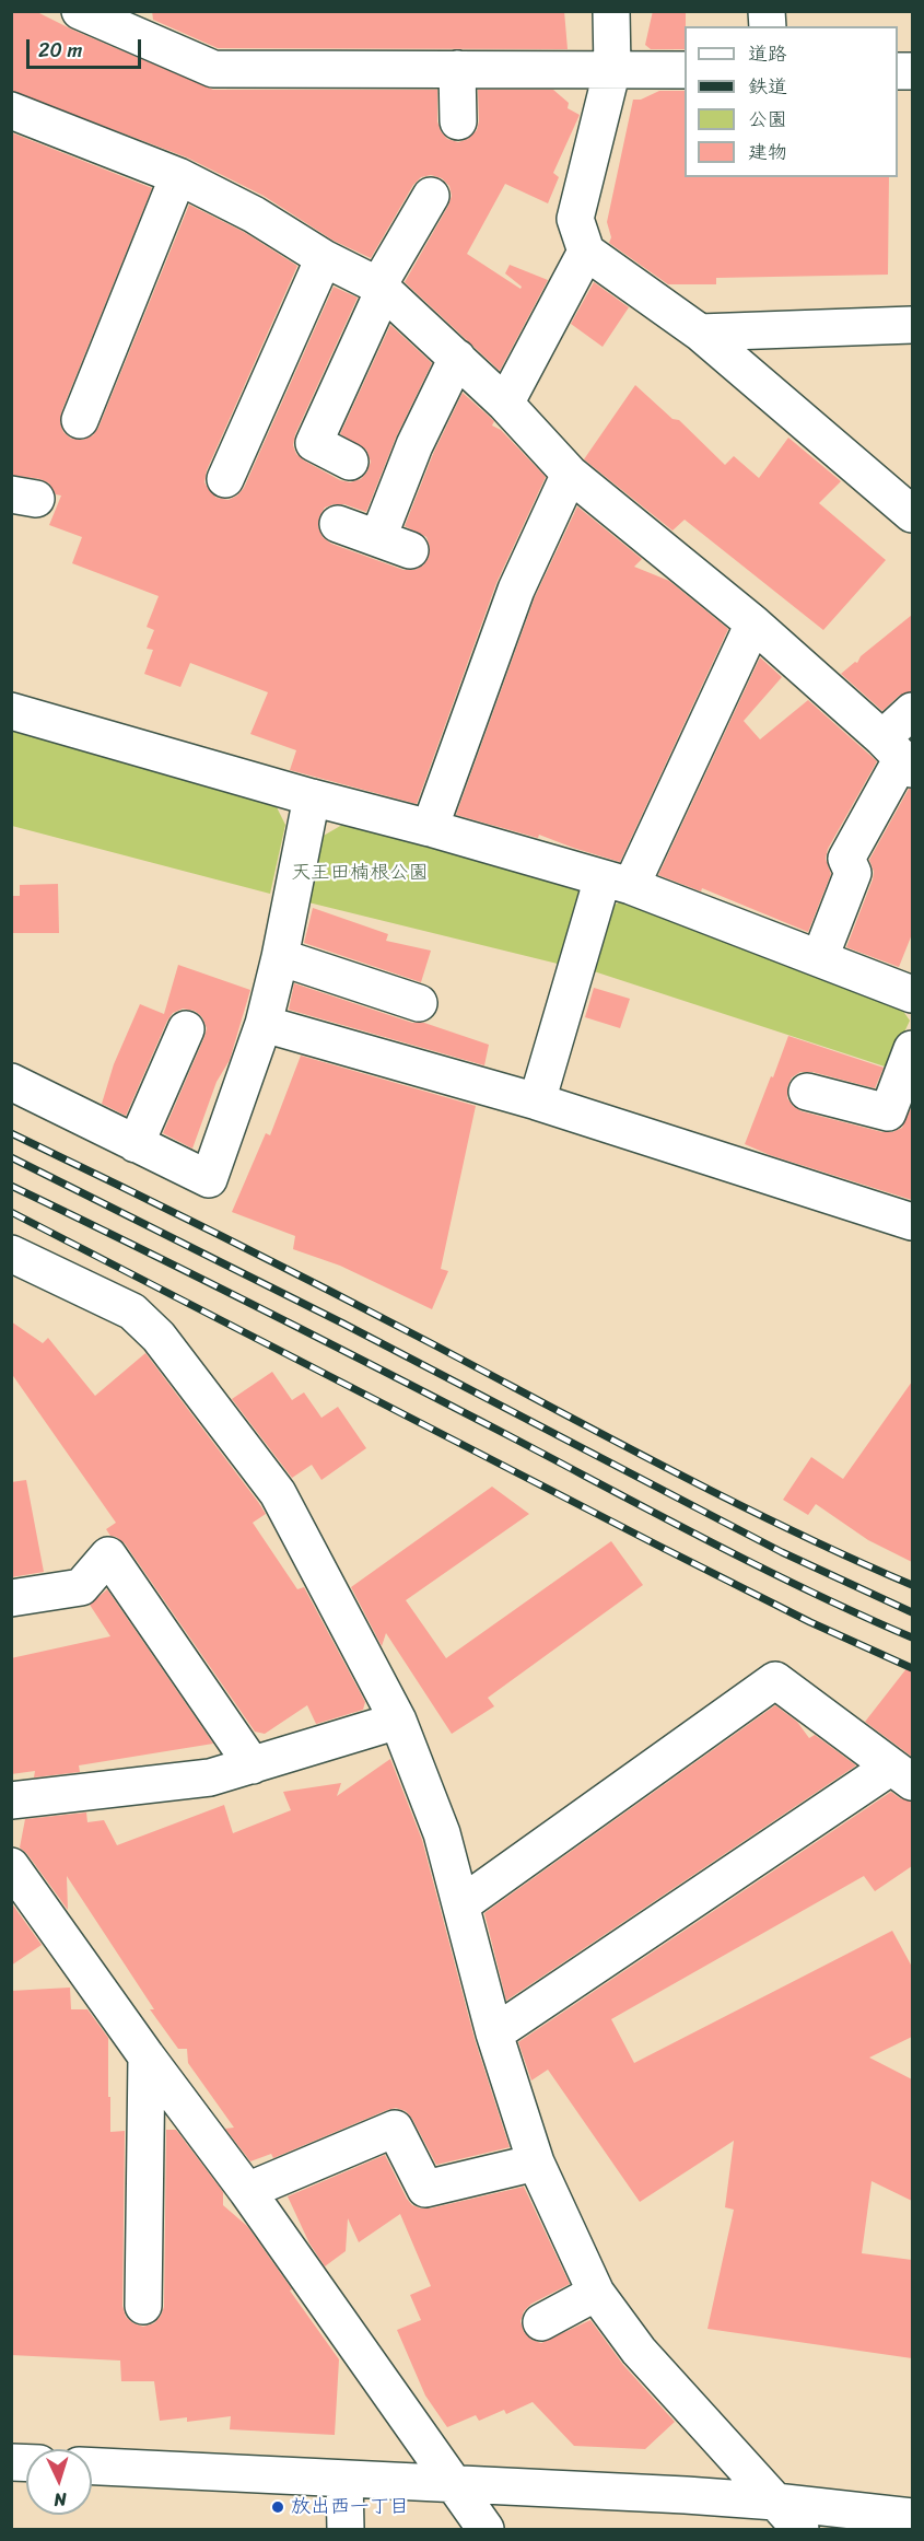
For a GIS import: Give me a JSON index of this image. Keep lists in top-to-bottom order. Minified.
{"parks":["天王田楠根公園"],"places":["放出西一丁目"],"legend":["道路","鉄道","公園","建物"],"scale_bar":"20 m","north":"bottom"}
